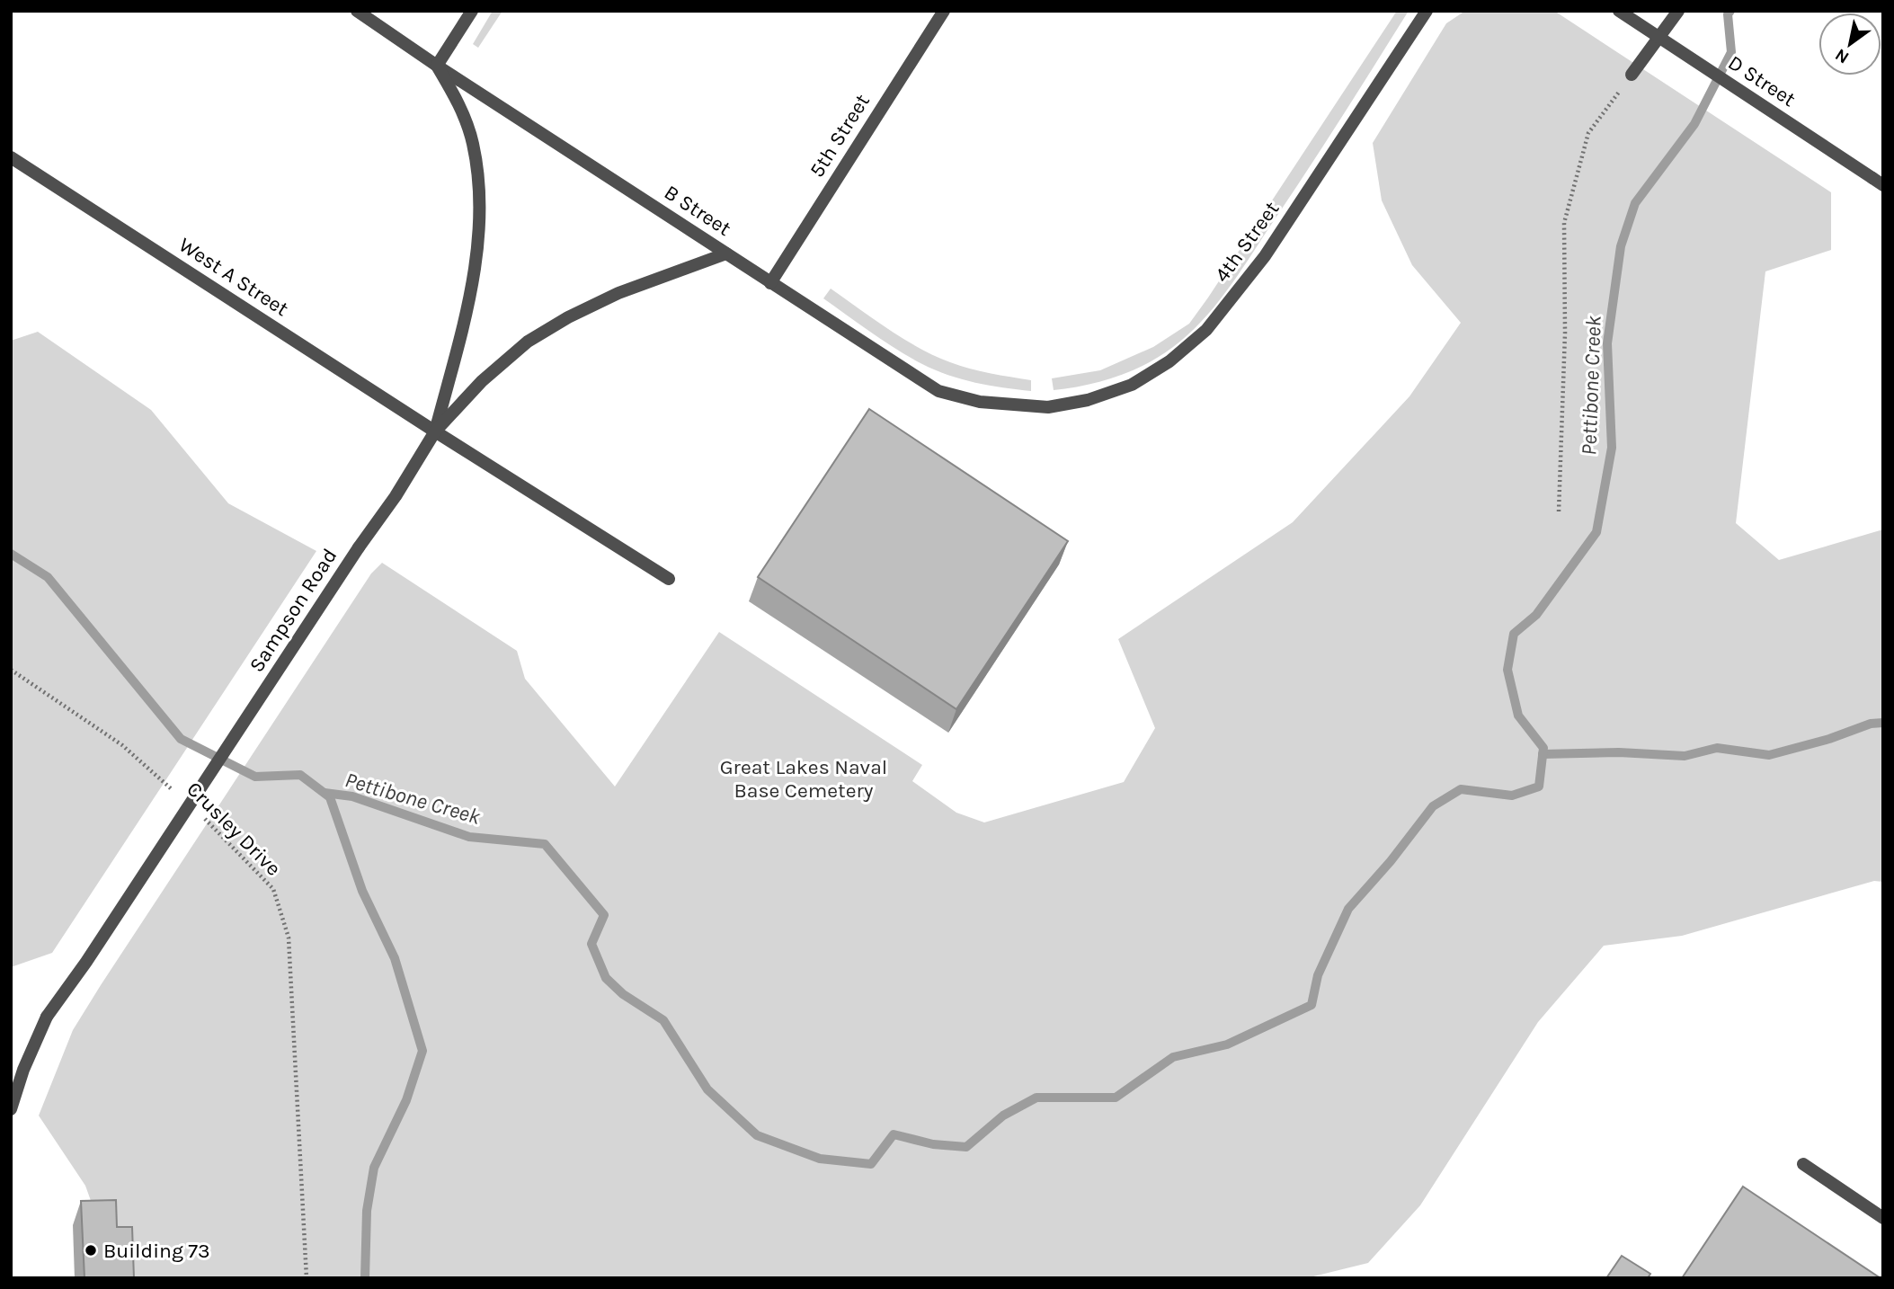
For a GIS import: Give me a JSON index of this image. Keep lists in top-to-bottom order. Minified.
{"streets":{"street":["D Street","5th Street","B Street","4th Street","West A Street","Sampson Road"],"path":["Crusley Drive"]},"crossings":[["5th Street","B Street"],["B Street","4th Street"],["B Street","Sampson Road"],["West A Street","Sampson Road"]],"water":["Pettibone Creek"],"parks":["Great Lakes Naval Base Cemetery"],"places":["Building 73"],"north":"bottom left"}
